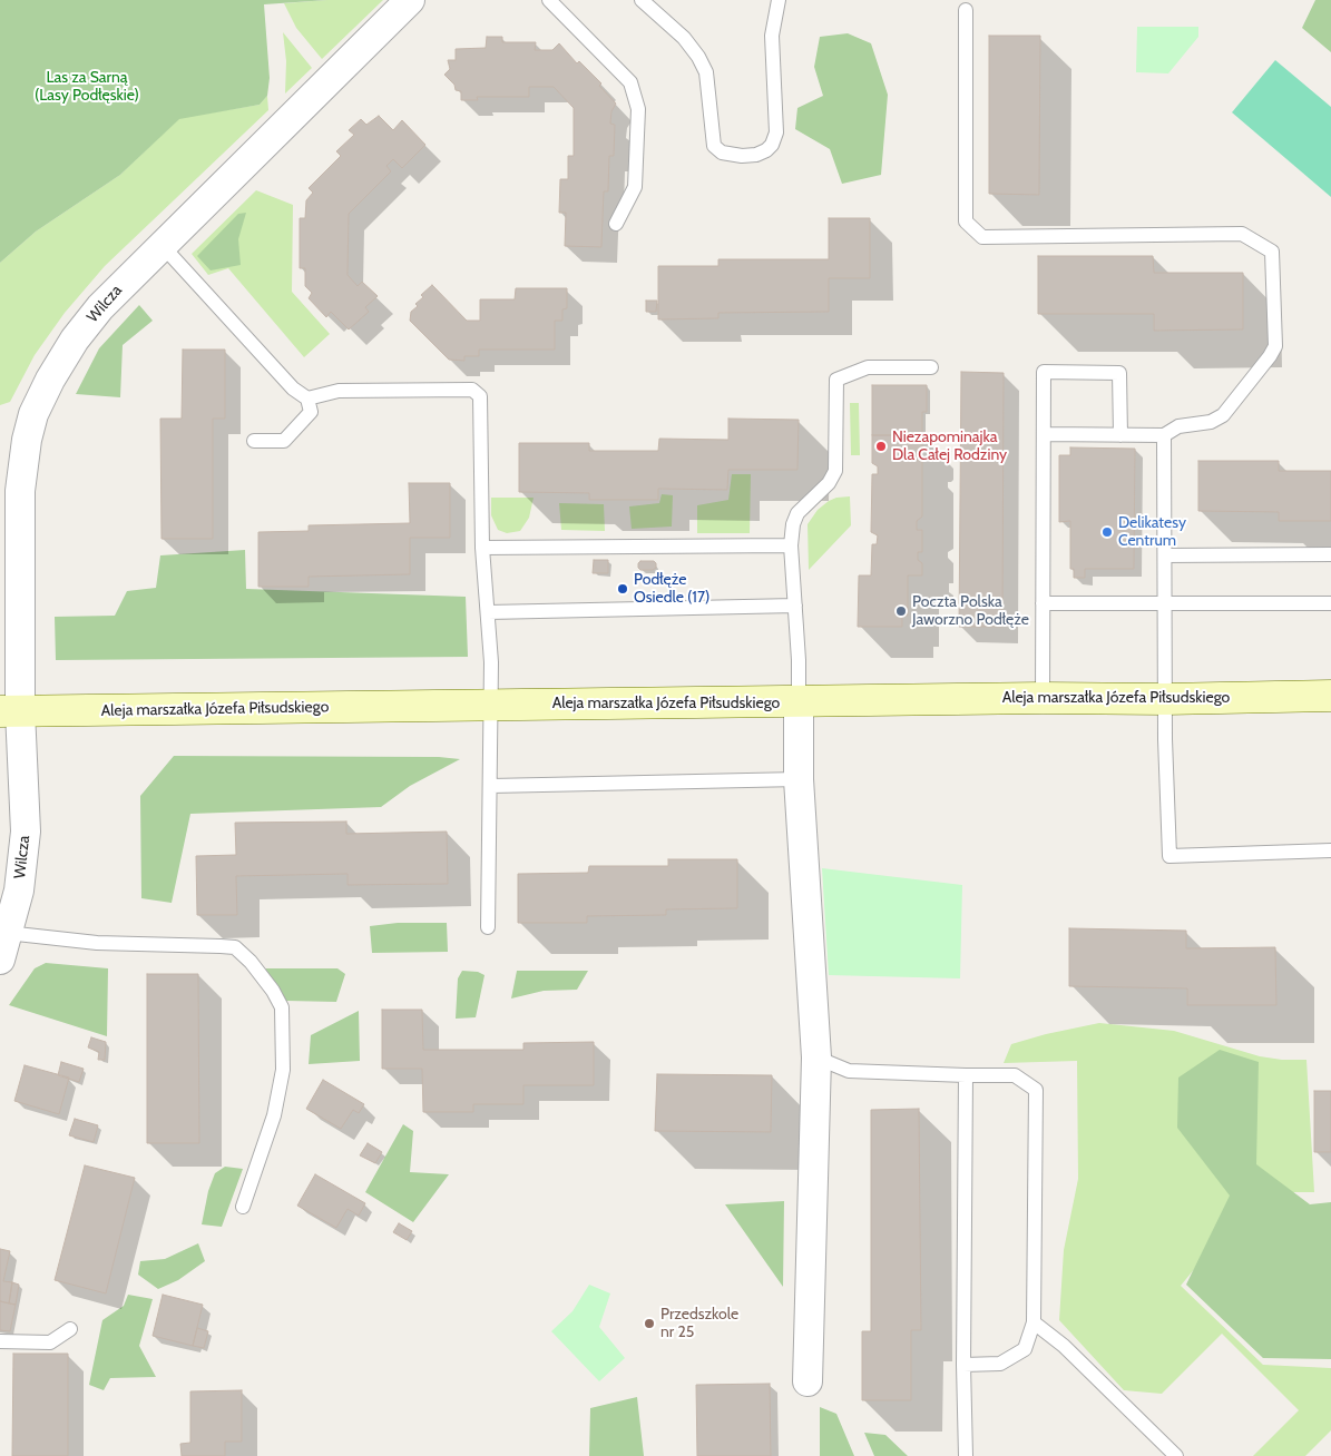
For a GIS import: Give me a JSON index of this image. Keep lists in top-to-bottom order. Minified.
{"streets":{"street":["Wilcza","Aleja marszałka Józefa Piłsudskiego"]},"crossings":[["Wilcza","Aleja marszałka Józefa Piłsudskiego"]],"parks":["Las za Sarną (Lasy Podłęskie)"],"places":["Niezapominajka Dla Całej Rodziny","Delikatesy Centrum","Podłęże Osiedle (17)","Poczta Polska Jaworzno Podłęże","Przedszkole nr 25"]}
